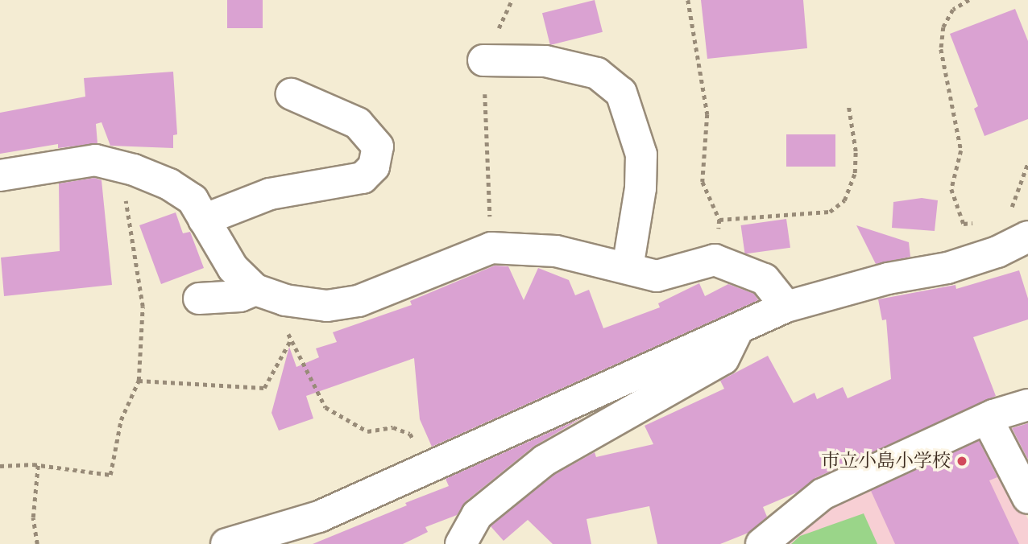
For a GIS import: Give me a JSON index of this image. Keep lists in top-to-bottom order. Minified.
{"places":["市立小島小学校"]}
